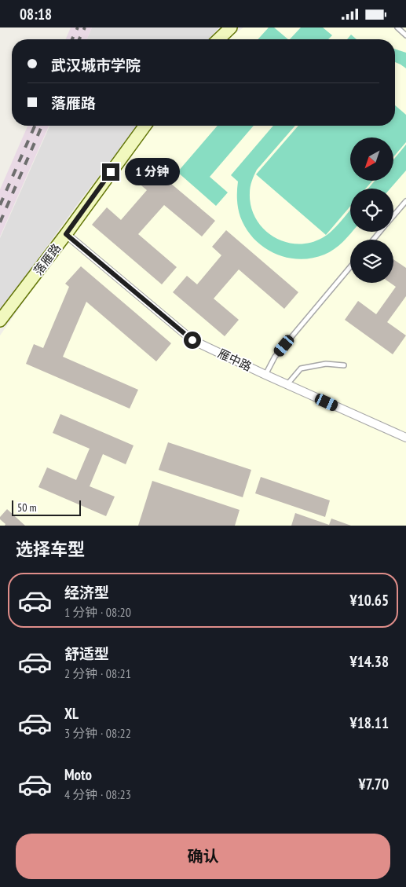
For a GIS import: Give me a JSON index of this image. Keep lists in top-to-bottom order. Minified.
{"streets":{"street":["落雁路","雁中路"]},"crossings":[["落雁路","雁中路"]],"scale_bar":"50 m","north":"bottom left","page":{"status":"08:18","banner":["武汉城市学院","落雁路"],"bubble":"1 分钟","scale":"50 m","heading":"选择车型","list":[{"name":"经济型","note":"1 分钟 · 08:20","value":"¥10.65"},{"name":"舒适型","note":"2 分钟 · 08:21","value":"¥14.38"},{"name":"XL","note":"3 分钟 · 08:22","value":"¥18.11"},{"name":"Moto","note":"4 分钟 · 08:23","value":"¥7.70"}],"buttons":"确认"}}
